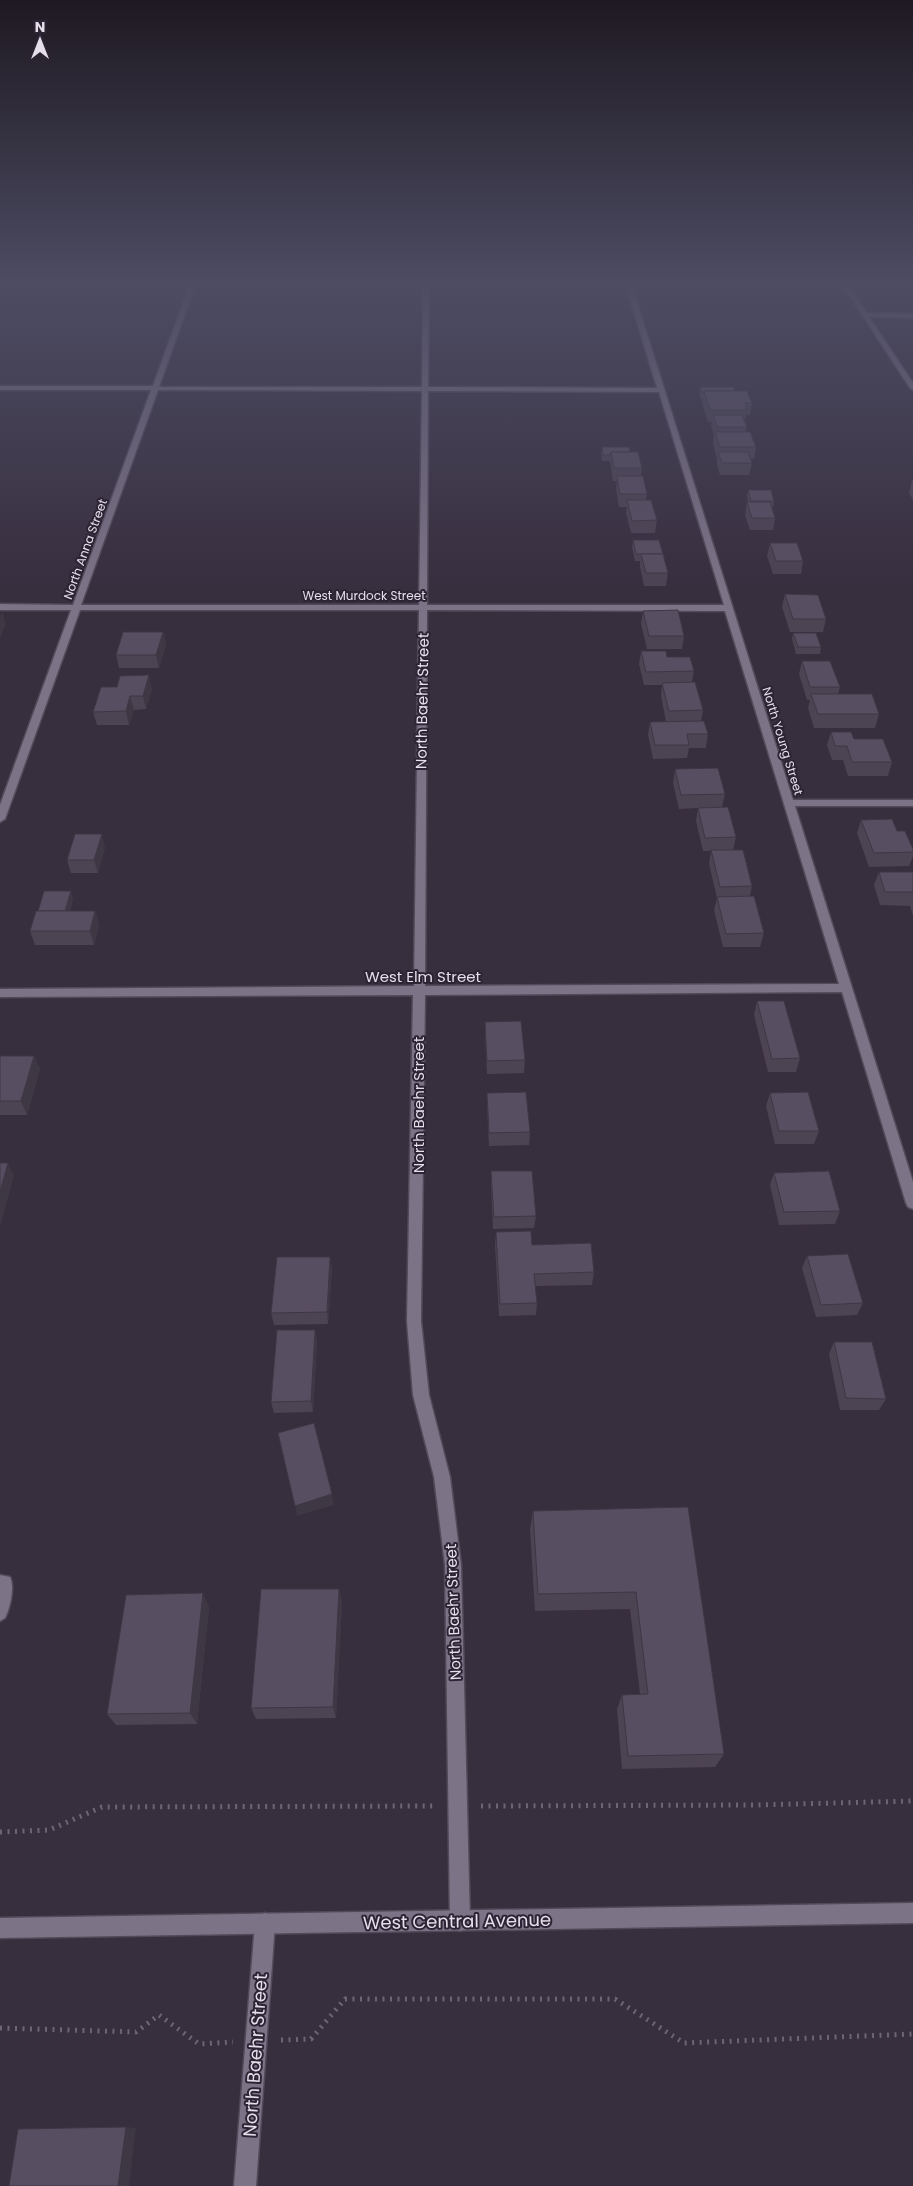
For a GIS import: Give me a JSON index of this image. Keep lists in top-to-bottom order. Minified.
{"streets":{"street":["North Anna Street","West Murdock Street","North Baehr Street","North Young Street","West Elm Street","West Central Avenue"]},"crossings":[["North Anna Street","West Murdock Street"],["West Murdock Street","North Baehr Street"],["West Murdock Street","North Young Street"],["North Baehr Street","West Elm Street"],["North Baehr Street","West Central Avenue"],["North Young Street","West Elm Street"]],"north":"top"}
